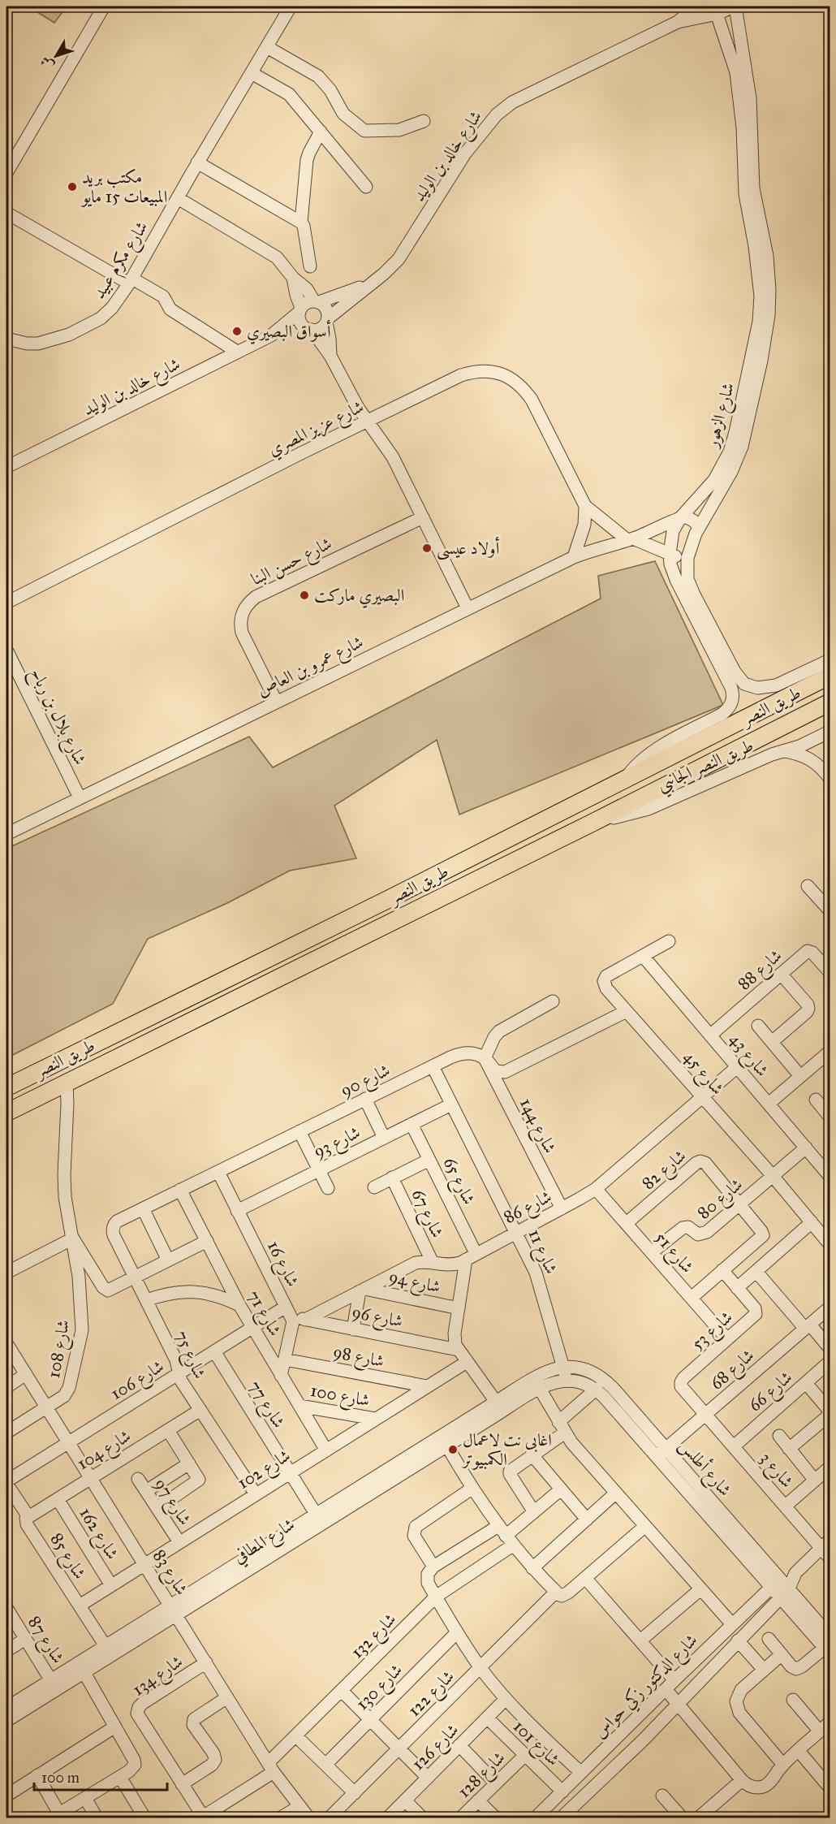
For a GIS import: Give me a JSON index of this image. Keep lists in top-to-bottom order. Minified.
{"streets":{"highway":["طريق النصر"],"street":["شارع خالد بن الوليد","شارع مكرم عبيد","شارع الزهور","شارع عزيز المصري","شارع حسن البنا","شارع عمرو بن العاص","شارع بلال بن رباح","طريق النصر الجانبي","شارع 88","شارع 43","شارع 45","شارع 90","شارع 144","شارع 93","شارع 82","شارع 65","شارع 80","شارع 86","شارع 67","شارع 11","شارع 51","شارع 16","شارع 94","شارع 71","شارع 96","شارع 53","شارع 108","شارع 75","شارع 98","شارع 68","شارع 106","شارع 66","شارع 100","شارع 77","شارع 104","شارع أطلس","شارع 102","شارع 3","شارع 97","شارع 162","شارع المطافي","شارع 85","شارع 83","شارع 132","شارع 87","شارع 134","شارع الدكتور زكي حواس","شارع 130","شارع 122","شارع 101","شارع 126","شارع 128"]},"crossings":[["شارع خالد بن الوليد","شارع الزهور"],["شارع الزهور","شارع عمرو بن العاص"],["شارع الزهور","طريق النصر"],["شارع عزيز المصري","شارع عمرو بن العاص"],["شارع حسن البنا","شارع عمرو بن العاص"],["شارع عمرو بن العاص","شارع بلال بن رباح"],["طريق النصر","طريق النصر الجانبي"],["طريق النصر","شارع 108"],["شارع 88","شارع 43"],["شارع 43","شارع 45"],["شارع 43","شارع 80"],["شارع 43","شارع 86"],["شارع 45","شارع 90"],["شارع 45","شارع 80"],["شارع 45","شارع 86"],["شارع 90","شارع 144"],["شارع 90","شارع 11"],["شارع 90","شارع 16"],["شارع 90","شارع 71"],["شارع 90","شارع 75"],["شارع 144","شارع 86"],["شارع 93","شارع 65"],["شارع 93","شارع 11"],["شارع 93","شارع 16"],["شارع 82","شارع 80"],["شارع 82","شارع 51"],["شارع 65","شارع 86"],["شارع 80","شارع 51"],["شارع 86","شارع 67"],["شارع 86","شارع 11"],["شارع 86","شارع 51"],["شارع 86","شارع 94"],["شارع 86","شارع 96"],["شارع 11","شارع أطلس"],["شارع 51","شارع 53"],["شارع 16","شارع 96"],["شارع 16","شارع 106"],["شارع 71","شارع 106"],["شارع 71","شارع 100"],["شارع 71","شارع 102"],["شارع 96","شارع 106"],["شارع 53","شارع 68"],["شارع 53","شارع 3"],["شارع 108","شارع 83"],["شارع 75","شارع 106"],["شارع 75","شارع 104"],["شارع 75","شارع 102"],["شارع 98","شارع 102"],["شارع 68","شارع أطلس"],["شارع 68","شارع 3"],["شارع 106","شارع 77"],["شارع 106","شارع 85"],["شارع 106","شارع 83"],["شارع 66","شارع 3"],["شارع 100","شارع 102"],["شارع 77","شارع 102"],["شارع 77","شارع المطافي"],["شارع 104","شارع 162"],["شارع 104","شارع 85"],["شارع 104","شارع 83"],["شارع أطلس","شارع المطافي"],["شارع أطلس","شارع الدكتور زكي حواس"],["شارع 102","شارع 97"],["شارع 102","شارع 162"],["شارع 102","شارع 85"],["شارع 102","شارع 83"],["شارع المطافي","شارع 85"],["شارع المطافي","شارع 83"],["شارع المطافي","شارع 87"],["شارع 83","شارع 132"],["شارع 83","شارع 134"],["شارع 132","شارع 134"],["شارع الدكتور زكي حواس","شارع 101"],["شارع 101","شارع 126"],["شارع 101","شارع 128"]],"places":["مكتب بريد المبيعات 15 مايو","أسواق البصيري","أولاد عيسى","البصيري ماركت","اغابى نت لاعمال الكمبيوتر"],"scale_bar":"100 m","north":"bottom left"}
